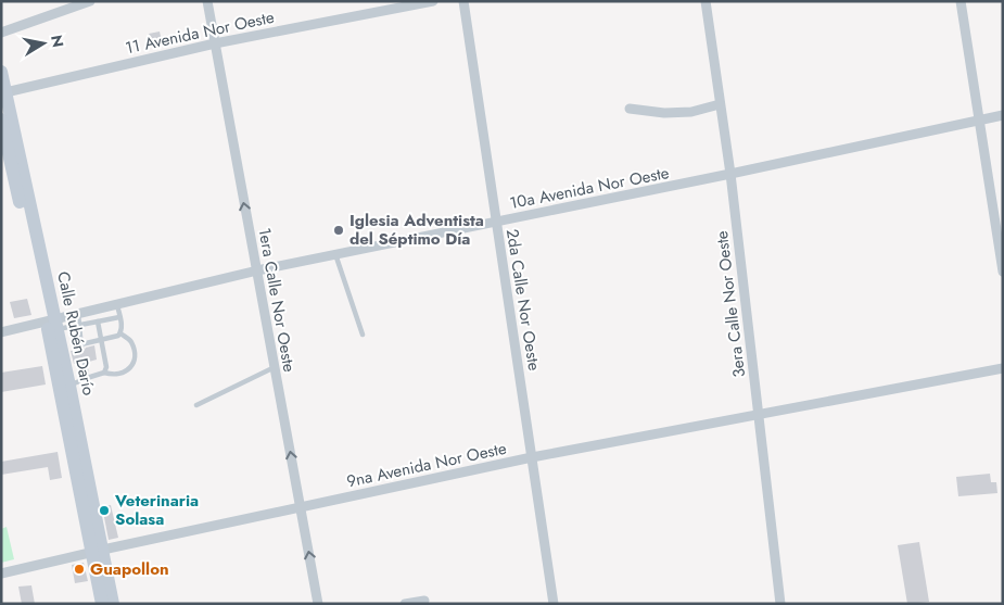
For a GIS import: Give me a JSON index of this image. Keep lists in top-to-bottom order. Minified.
{"streets":{"street":["11 Avenida Nor Oeste","10a Avenida Nor Oeste","1era Calle Nor Oeste","2da Calle Nor Oeste","3era Calle Nor Oeste","Calle Rubén Darío","9na Avenida Nor Oeste"]},"crossings":[["11 Avenida Nor Oeste","1era Calle Nor Oeste"],["11 Avenida Nor Oeste","Calle Rubén Darío"],["10a Avenida Nor Oeste","1era Calle Nor Oeste"],["10a Avenida Nor Oeste","2da Calle Nor Oeste"],["10a Avenida Nor Oeste","3era Calle Nor Oeste"],["10a Avenida Nor Oeste","Calle Rubén Darío"],["1era Calle Nor Oeste","9na Avenida Nor Oeste"],["2da Calle Nor Oeste","9na Avenida Nor Oeste"],["3era Calle Nor Oeste","9na Avenida Nor Oeste"],["Calle Rubén Darío","9na Avenida Nor Oeste"]],"one_way":["1era Calle Nor Oeste"],"places":["Iglesia Adventista del Séptimo Día","Veterinaria Solasa","Guapollon"],"north":"right"}
